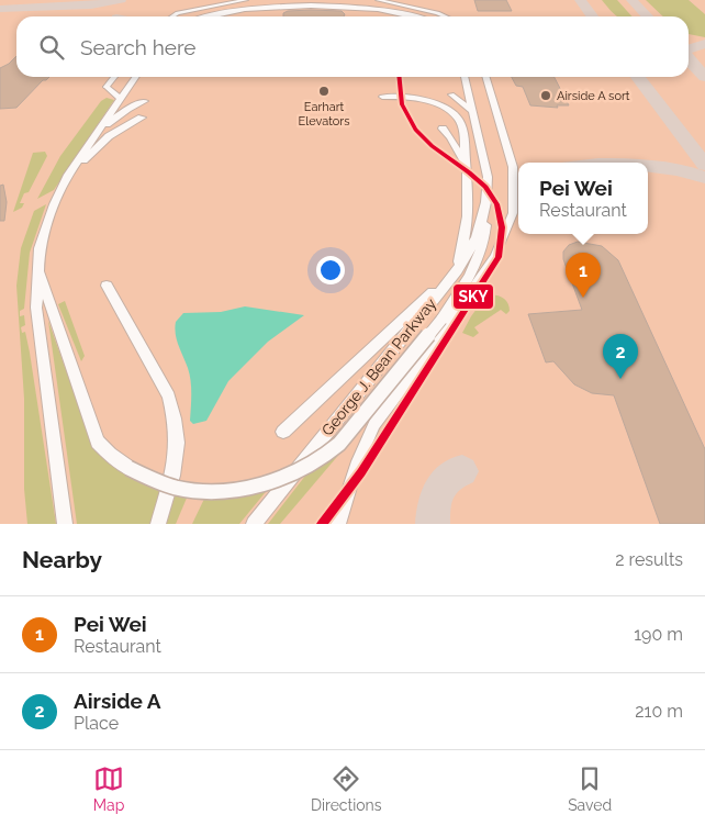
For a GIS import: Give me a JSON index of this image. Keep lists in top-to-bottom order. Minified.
{"streets":{"street":["George J. Bean Parkway"]},"places":["Earhart Elevators","Airside A sort"],"lines":["transit line SKY"],"page":{"search":"Search here","popup":["Pei Wei","Restaurant"],"pins":["1","2"],"heading":["Nearby","2 results"],"list":[{"mark":"1","name":"Pei Wei","note":"Restaurant","value":"190 m"},{"mark":"2","name":"Airside A","note":"Place","value":"210 m"}],"nav":["Map","Directions","Saved"]}}
